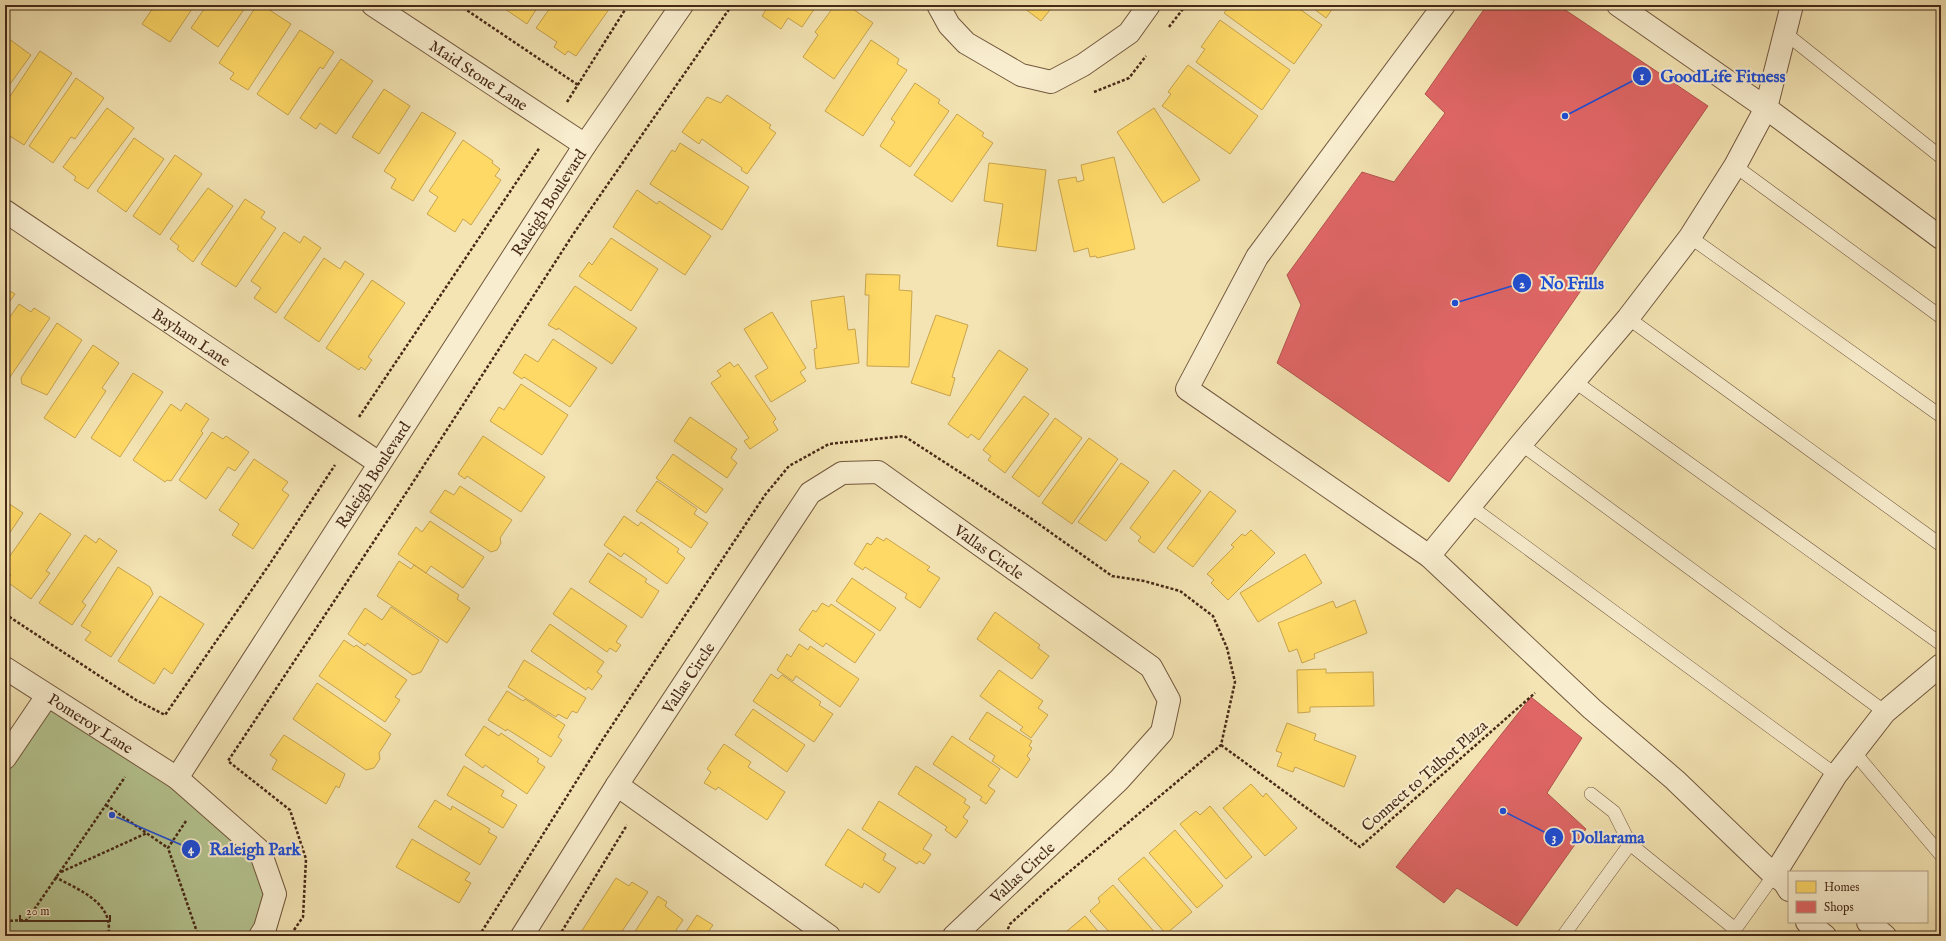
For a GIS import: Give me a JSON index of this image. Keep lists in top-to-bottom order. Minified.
{"streets":{"street":["Maid Stone Lane","Raleigh Boulevard","Bayham Lane","Vallas Circle","Pomeroy Lane"],"path":["Connect to Talbot Plaza"]},"crossings":[["Maid Stone Lane","Raleigh Boulevard"],["Raleigh Boulevard","Bayham Lane"],["Raleigh Boulevard","Pomeroy Lane"]],"places":["GoodLife Fitness","No Frills","Dollarama","Raleigh Park"],"legend":["Homes","Shops"],"scale_bar":"20 m"}
